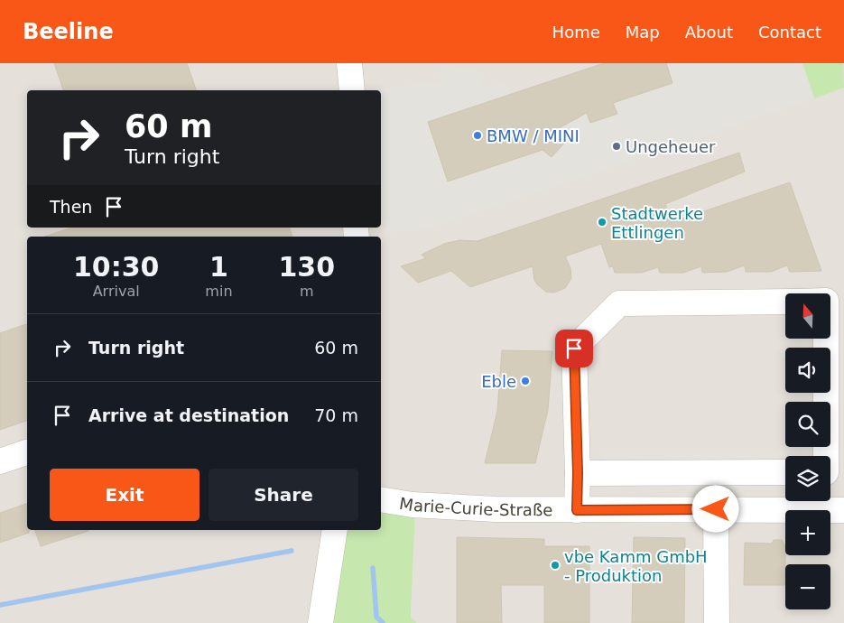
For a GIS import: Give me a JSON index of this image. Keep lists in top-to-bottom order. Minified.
{"streets":{"street":["Marie-Curie-Straße"]},"places":["BMW / MINI","Ungeheuer","Stadtwerke Ettlingen","Eble","vbe Kamm GmbH - Produktion"],"north":"top","page":{"header":"Beeline","nav":["Home","Map","About","Contact"],"turn":["60 m","Turn right"],"then":"Then","eta":["10:30","Arrival","1","min","130","m"],"map_buttons":["+","−"],"list":[{"name":"Turn right","value":"60 m"},{"name":"Arrive at destination","value":"70 m"}],"buttons":["Exit","Share"]}}
